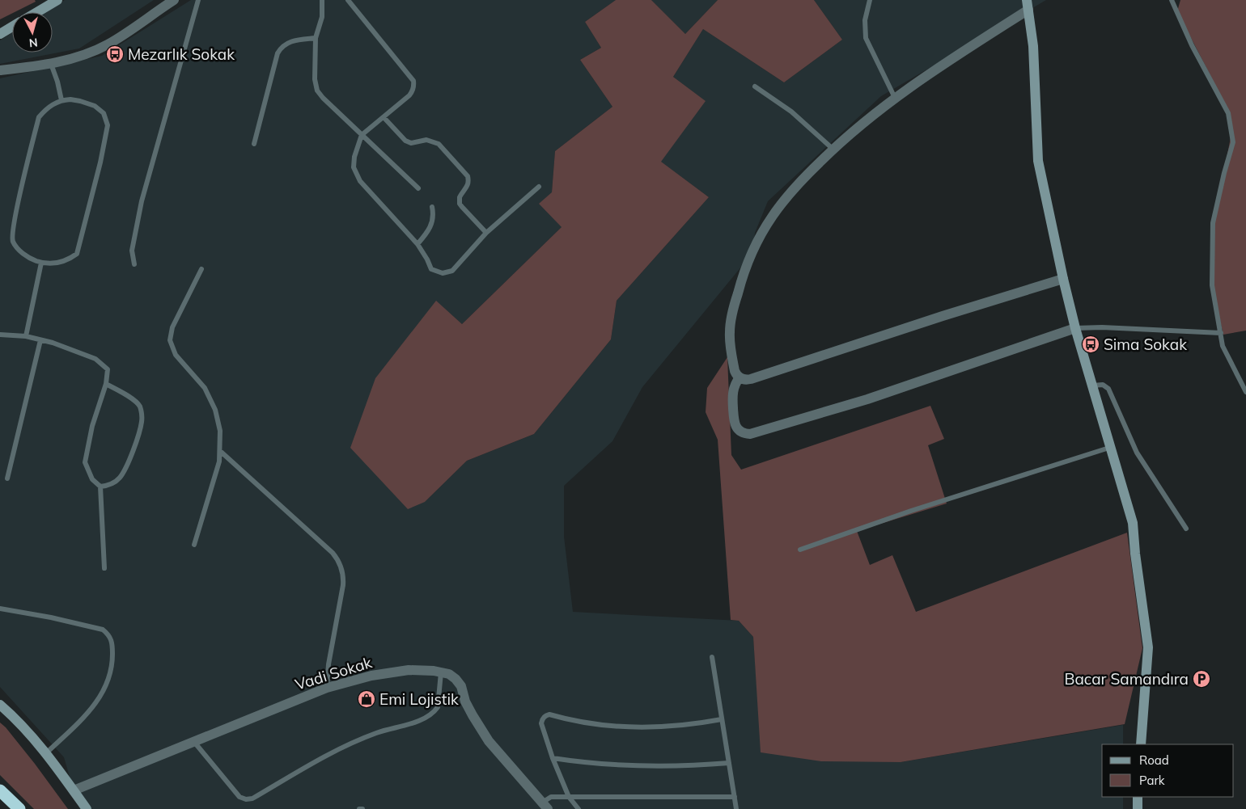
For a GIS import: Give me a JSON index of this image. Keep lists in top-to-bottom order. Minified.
{"streets":{"street":["Vadi Sokak"]},"places":{"bus stop":["Mezarlık Sokak","Sima Sokak"],"parking":["Bacar Samandıra"],"shop":["Emi Lojistik"]},"legend":["Road","Park"],"north":"bottom"}
